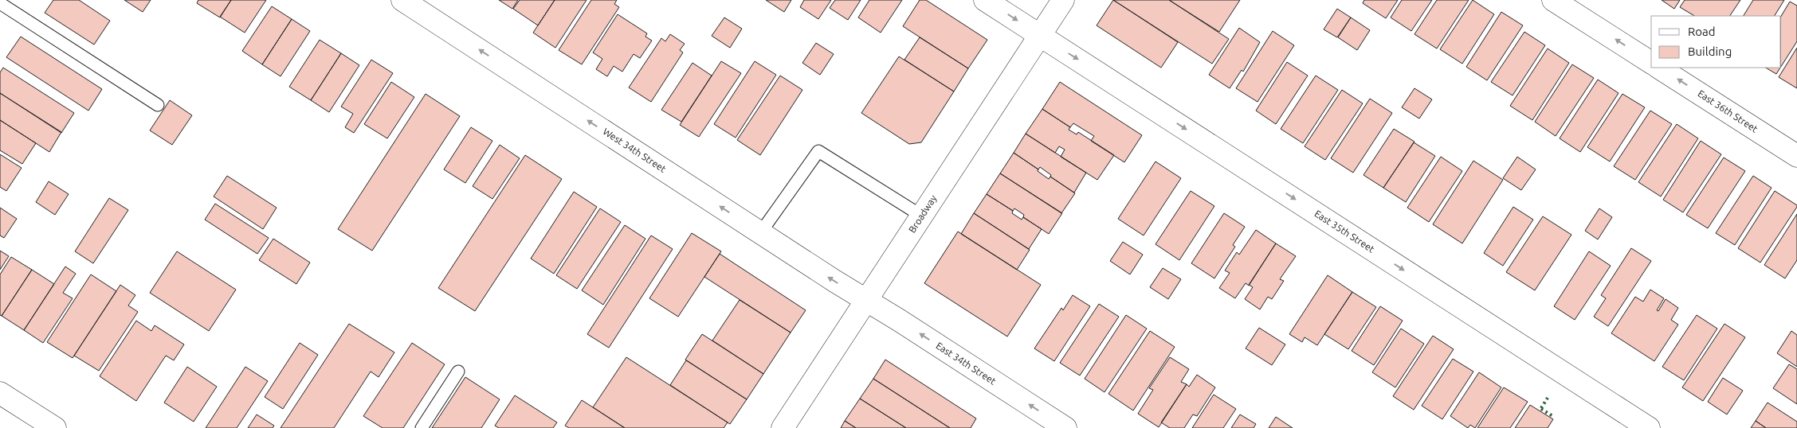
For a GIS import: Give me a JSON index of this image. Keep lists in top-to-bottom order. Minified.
{"streets":{"street":["East 36th Street","West 34th Street","Broadway","East 35th Street","East 34th Street"]},"crossings":[["West 34th Street","Broadway"],["West 34th Street","East 34th Street"],["Broadway","East 35th Street"],["Broadway","East 34th Street"]],"one_way":["East 36th Street","West 34th Street","East 35th Street","East 34th Street"],"legend":["Road","Building"]}
